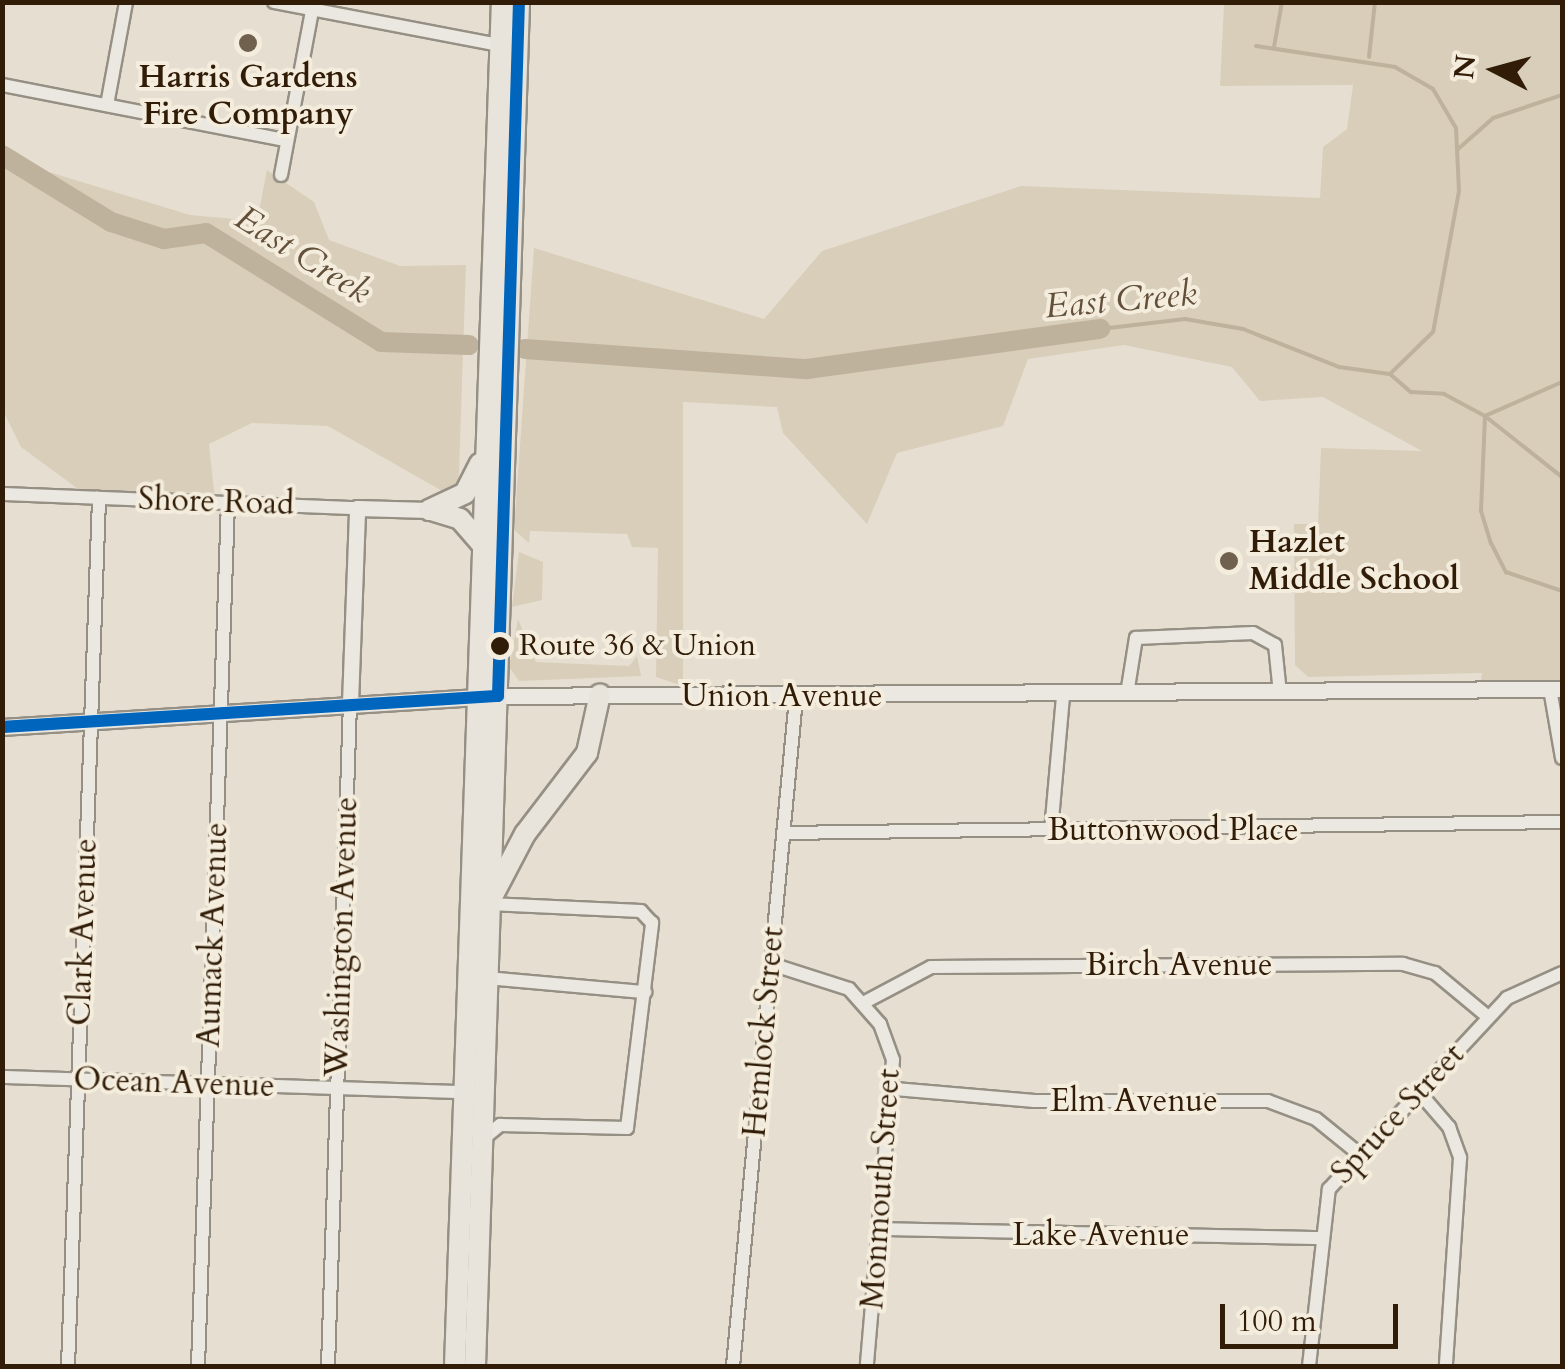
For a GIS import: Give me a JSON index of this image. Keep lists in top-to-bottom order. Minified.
{"streets":{"street":["Shore Road","Union Avenue","Buttonwood Place","Clark Avenue","Aumack Avenue","Washington Avenue","Birch Avenue","Hemlock Street","Ocean Avenue","Elm Avenue","Spruce Street","Monmouth Street","Lake Avenue"]},"crossings":[["Shore Road","Clark Avenue"],["Shore Road","Aumack Avenue"],["Shore Road","Washington Avenue"],["Union Avenue","Clark Avenue"],["Union Avenue","Aumack Avenue"],["Union Avenue","Washington Avenue"],["Union Avenue","Hemlock Street"],["Buttonwood Place","Hemlock Street"],["Clark Avenue","Ocean Avenue"],["Aumack Avenue","Ocean Avenue"],["Washington Avenue","Ocean Avenue"],["Birch Avenue","Spruce Street"],["Birch Avenue","Monmouth Street"],["Hemlock Street","Monmouth Street"],["Elm Avenue","Spruce Street"],["Elm Avenue","Monmouth Street"],["Spruce Street","Lake Avenue"],["Monmouth Street","Lake Avenue"]],"water":["East Creek"],"places":["Harris Gardens Fire Company","Hazlet Middle School","Route 36 & Union"],"scale_bar":"100 m","north":"left"}
